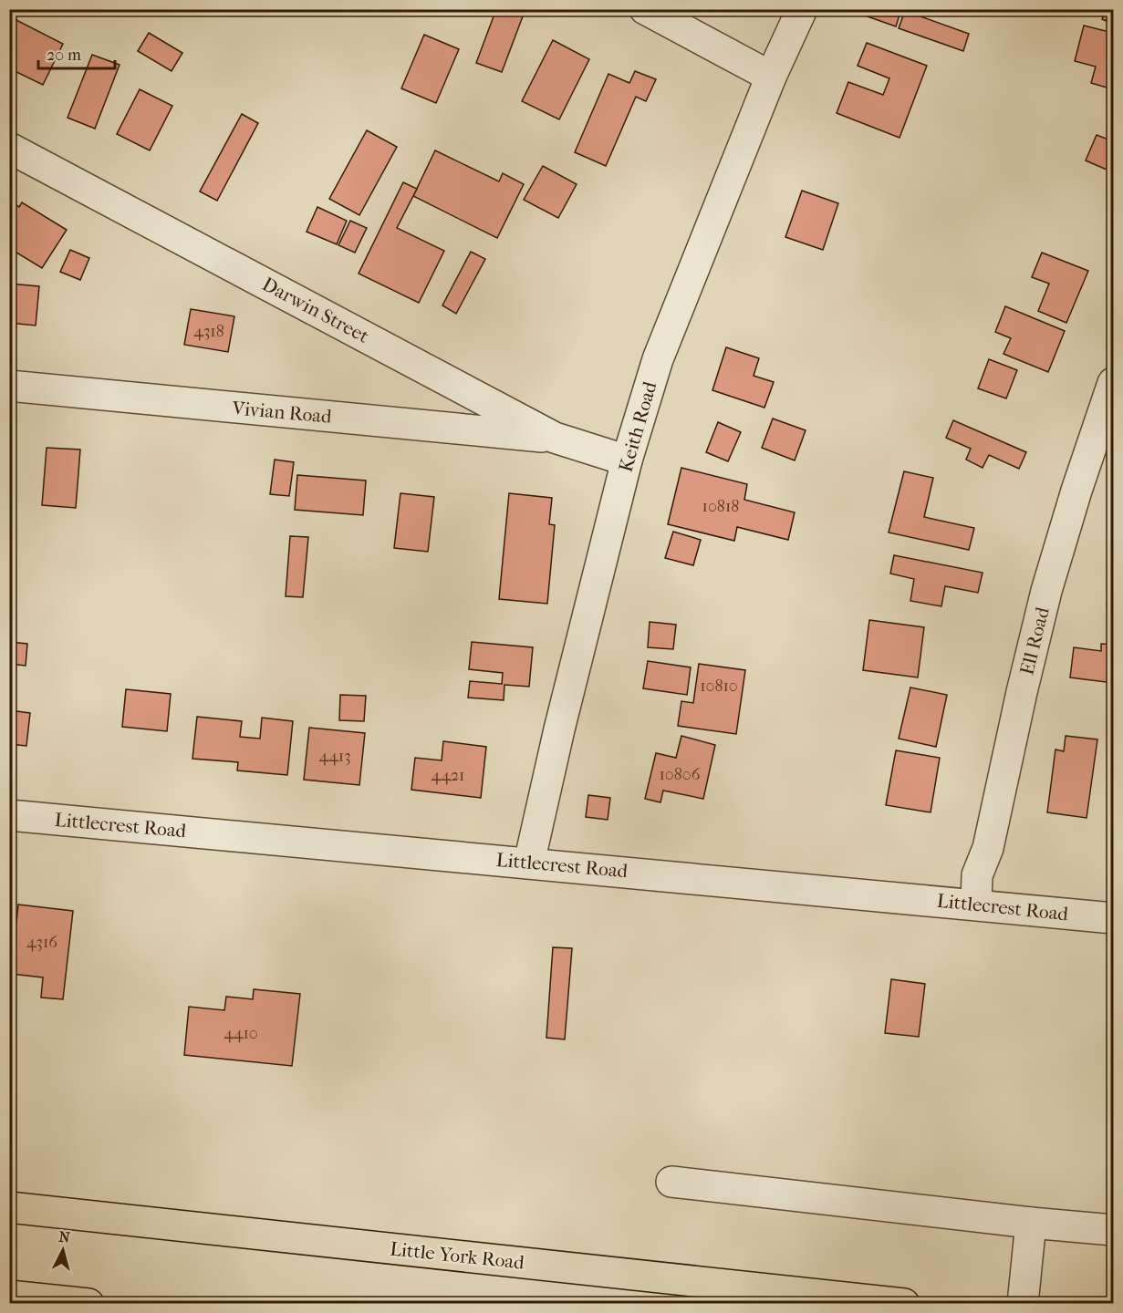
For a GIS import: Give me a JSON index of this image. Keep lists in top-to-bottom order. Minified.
{"streets":{"main road":["Little York Road"],"street":["Darwin Street","Vivian Road","Keith Road","Ell Road","Littlecrest Road"]},"crossings":[["Darwin Street","Vivian Road"],["Darwin Street","Keith Road"],["Keith Road","Littlecrest Road"],["Ell Road","Littlecrest Road"]],"house_numbers":["4318","10818","10810","4413","10806","4421","4316","4410"],"scale_bar":"20 m","north":"top"}
